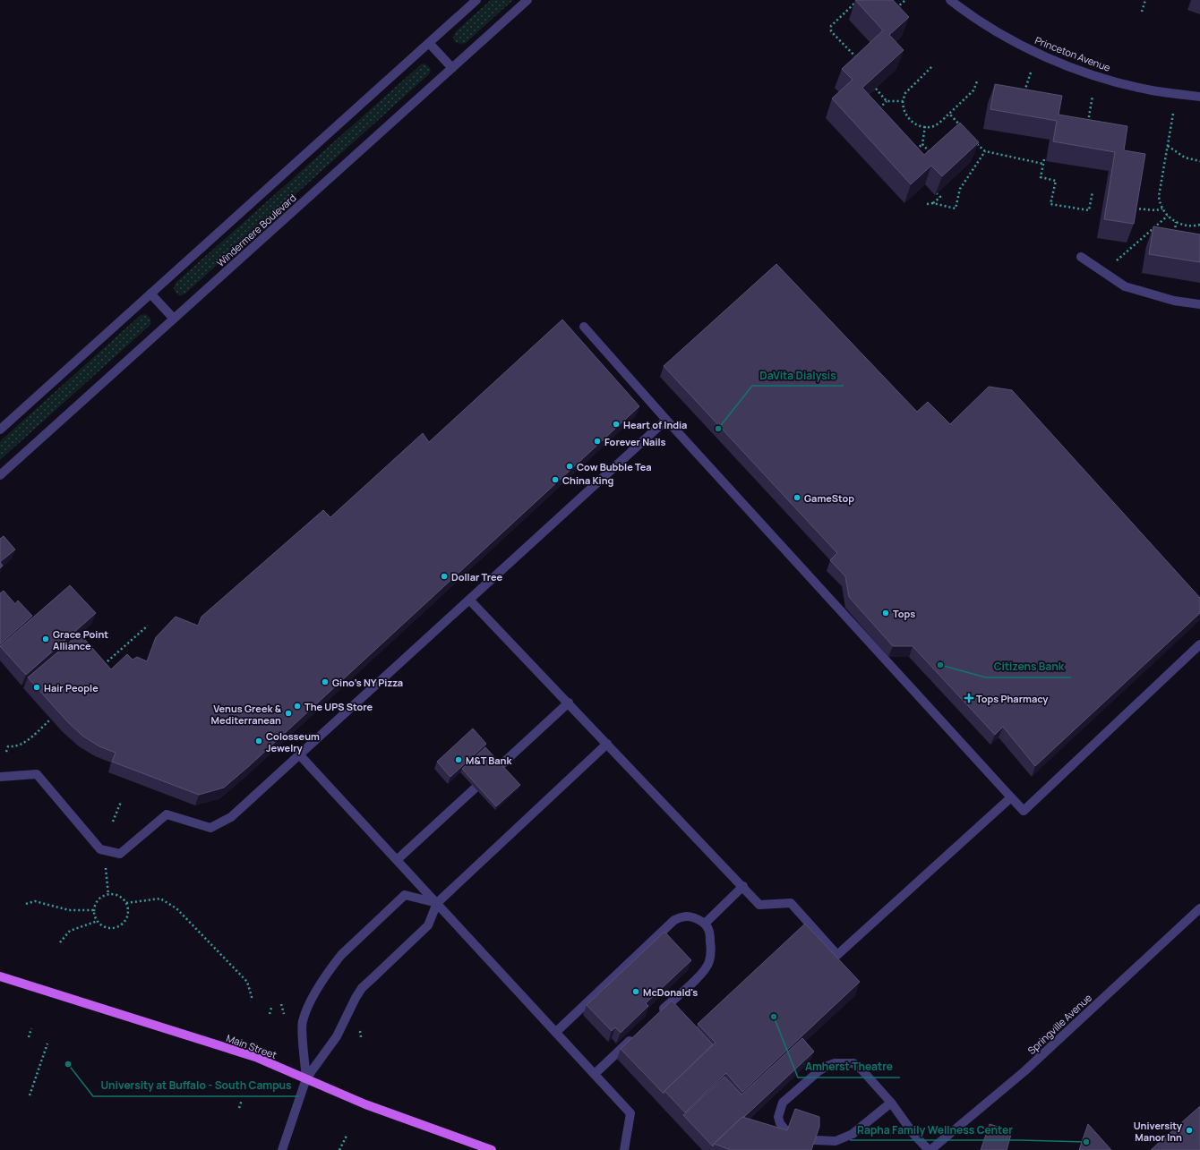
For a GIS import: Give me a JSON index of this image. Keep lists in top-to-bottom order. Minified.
{"streets":{"main road":["Main Street"],"street":["Princeton Avenue","Windermere Boulevard","Springville Avenue"]},"places":{"other":["Heart of India","DaVita Dialysis","Forever Nails","Cow Bubble Tea","China King","GameStop","Dollar Tree","Tops","Grace Point Alliance","Citizens Bank","Gino's NY Pizza","Hair People","The UPS Store","Venus Greek & Mediterranean","Colosseum Jewelry","M&T Bank","McDonald's","Amherst Theatre","University at Buffalo - South Campus","University Manor Inn","Rapha Family Wellness Center"],"health":["Tops Pharmacy"]}}
